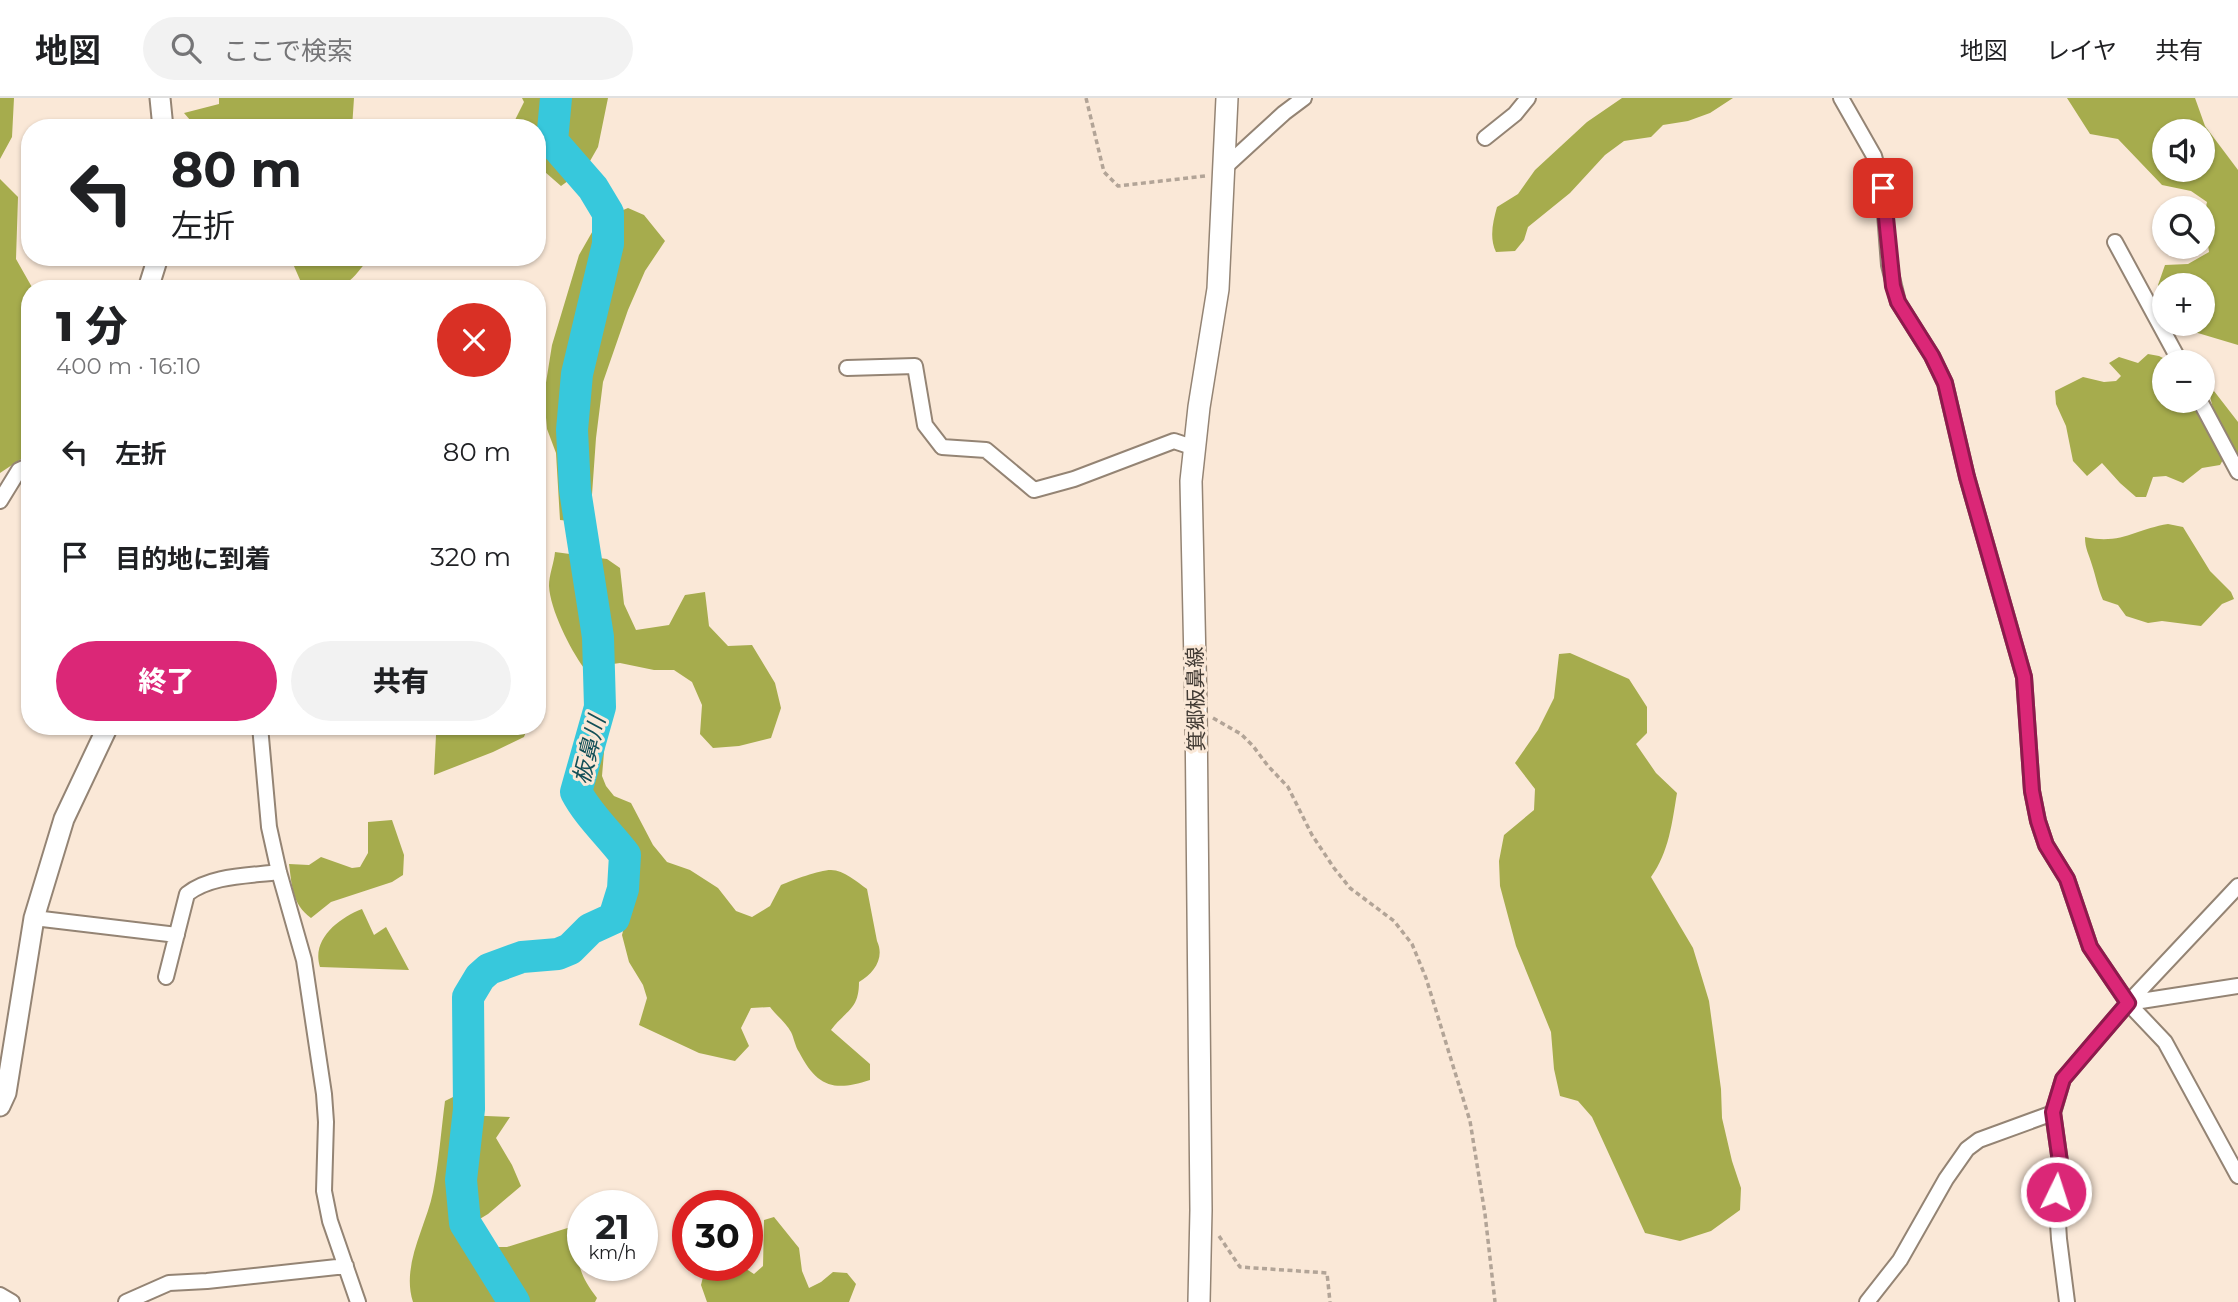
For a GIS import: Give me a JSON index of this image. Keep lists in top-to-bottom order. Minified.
{"streets":{"main road":["箕郷板鼻線"]},"water":["板鼻川"],"page":{"header":"地図","search":"ここで検索","nav":["地図","レイヤ","共有"],"map_buttons":["+","−"],"turn":["80 m","左折"],"heading":["1 分","400 m · 16:10"],"list":[{"name":"左折","value":"80 m"},{"name":"目的地に到着","value":"320 m"}],"buttons":["終了","共有"],"speed":"21 km/h","limit":"30"}}
